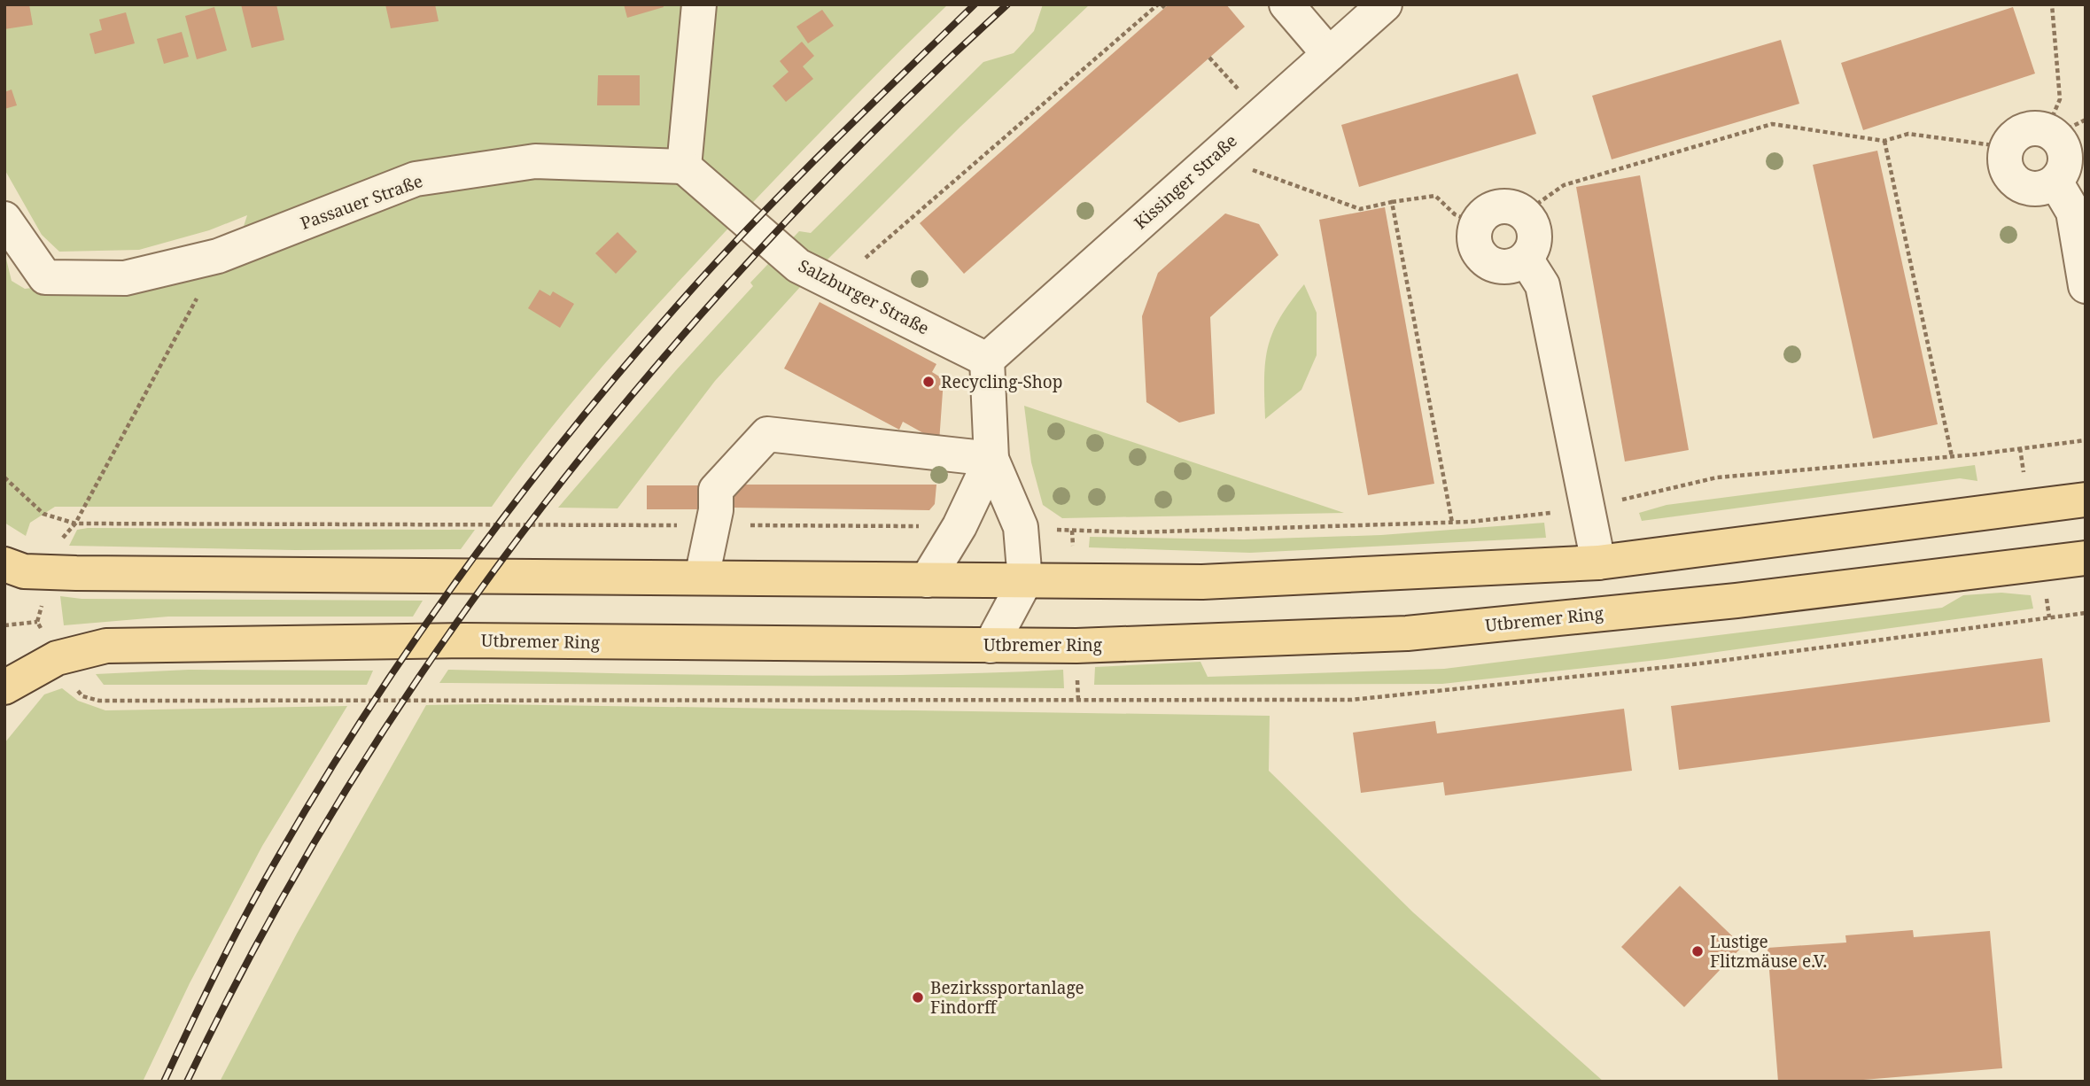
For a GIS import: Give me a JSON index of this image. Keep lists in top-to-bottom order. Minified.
{"streets":{"main road":["Utbremer Ring"],"street":["Kissinger Straße","Passauer Straße","Salzburger Straße"]},"crossings":[["Kissinger Straße","Salzburger Straße"],["Passauer Straße","Salzburger Straße"]],"places":["Recycling-Shop","Lustige Flitzmäuse e.V.","Bezirkssportanlage Findorff"]}
